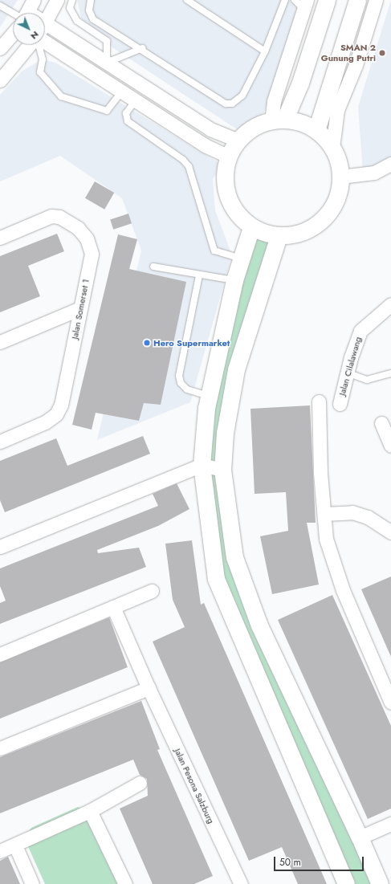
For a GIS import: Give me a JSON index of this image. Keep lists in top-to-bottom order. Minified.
{"streets":{"street":["Jalan Somerset 1","Jalan Cilalawang","Jalan Pesona Salzburg"]},"places":["SMAN 2 Gunung Putri","Hero Supermarket"],"scale_bar":"50 m","north":"bottom right"}
